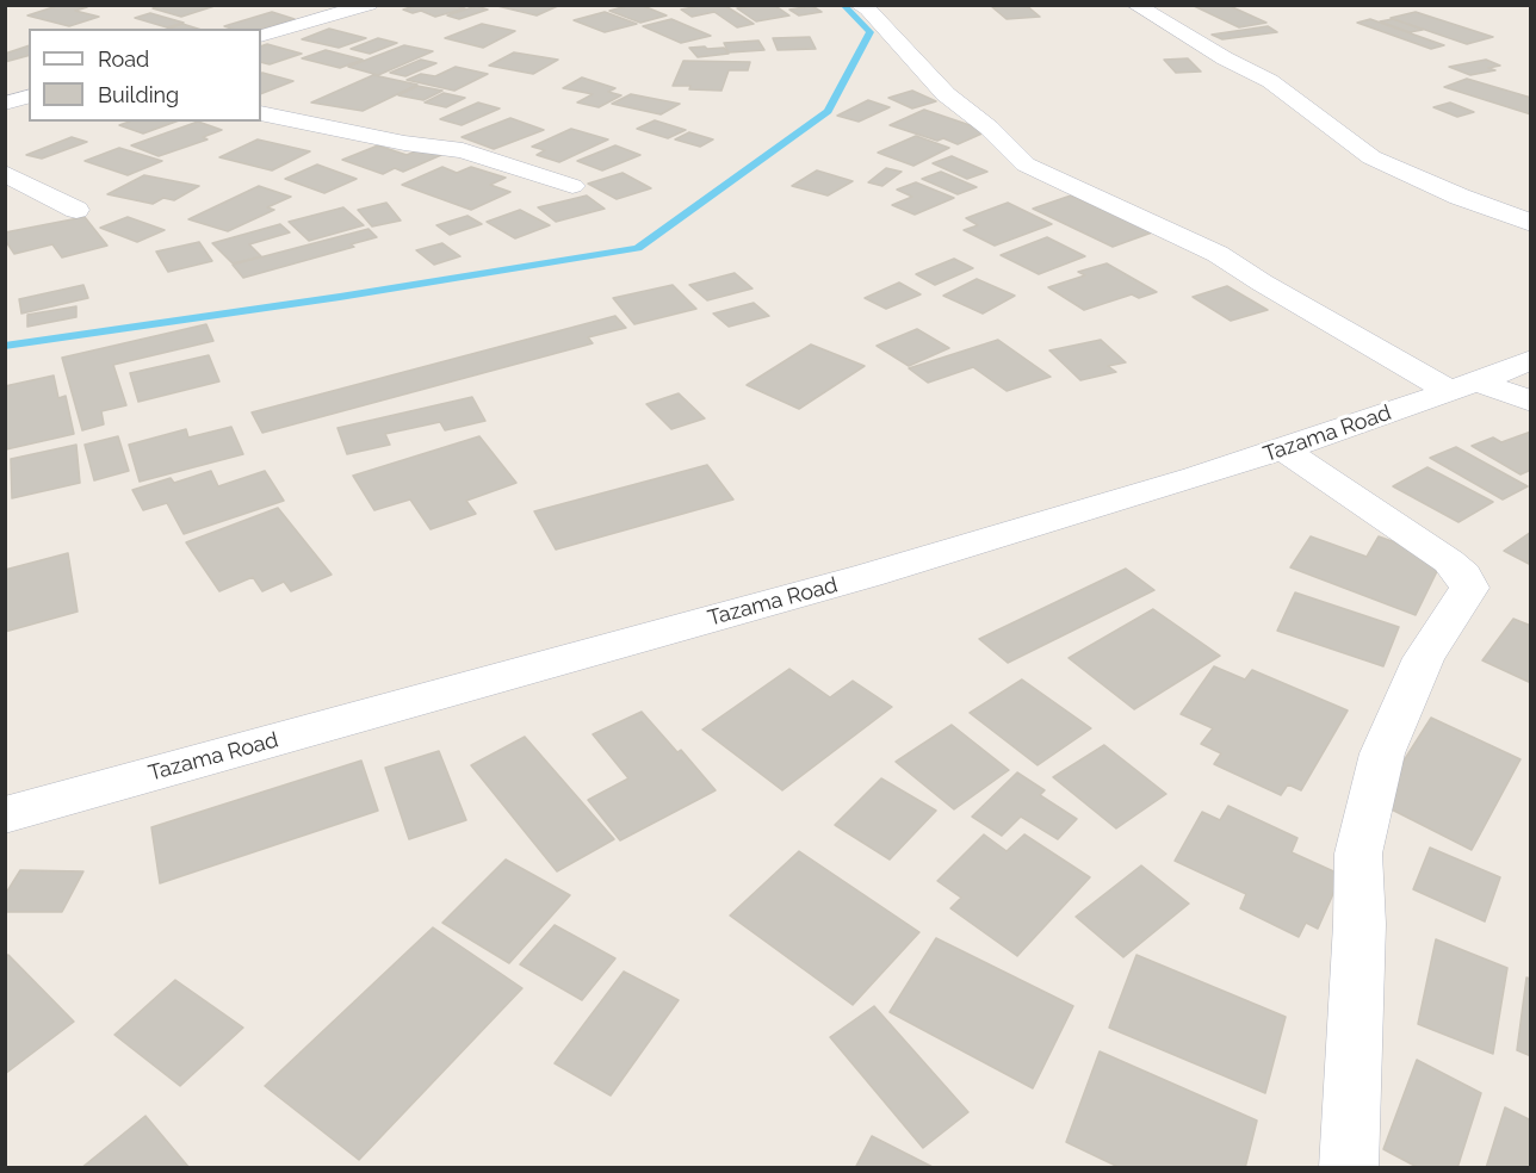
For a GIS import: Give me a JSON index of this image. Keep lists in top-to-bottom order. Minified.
{"streets":{"street":["Tazama Road"]},"legend":["Road","Building"]}
